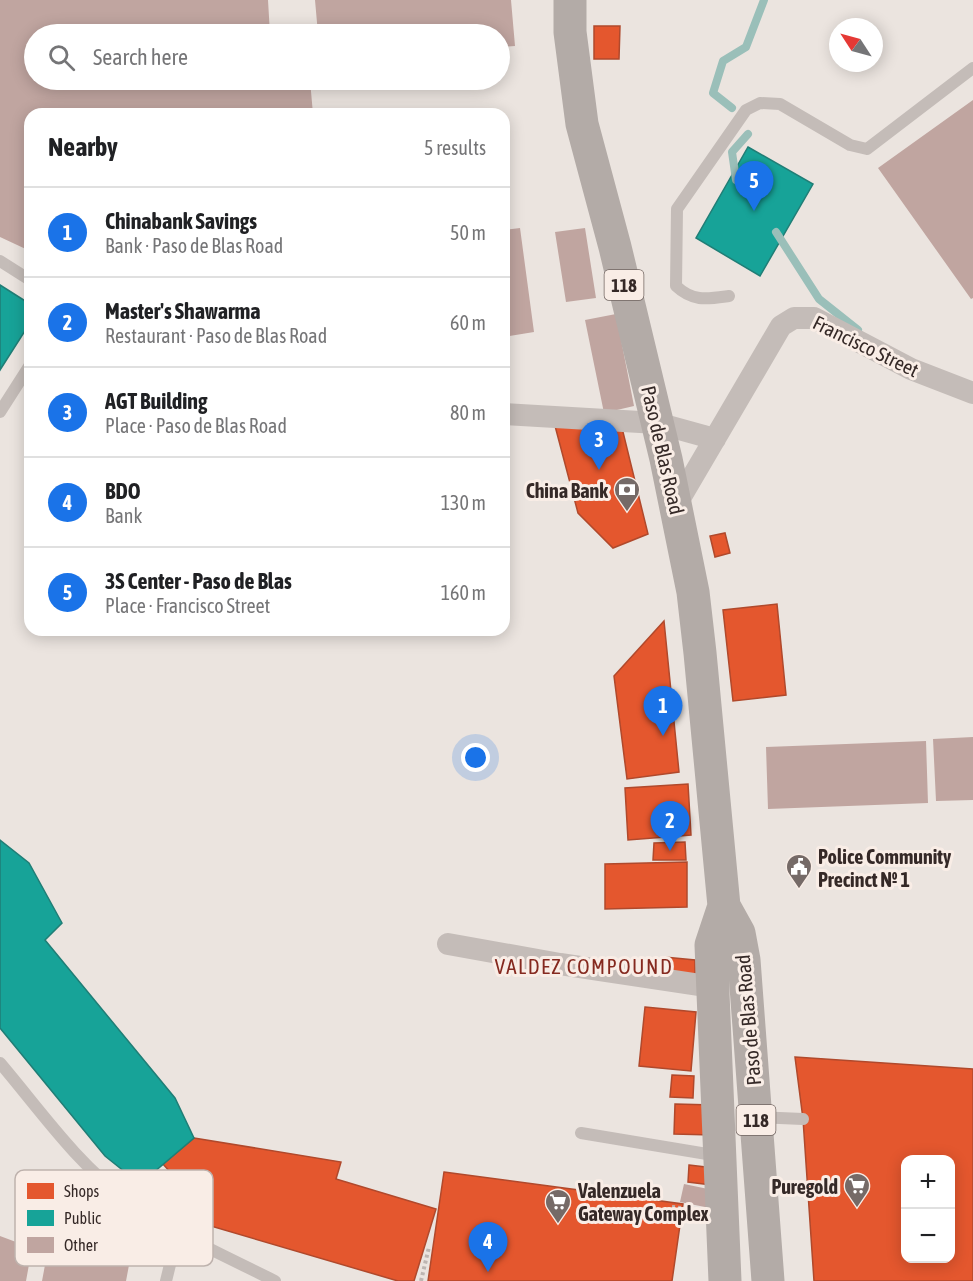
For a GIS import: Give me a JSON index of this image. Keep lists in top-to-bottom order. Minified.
{"streets":{"main road":["118","Paso de Blas Road"],"street":["Francisco Street"]},"crossings":[["Francisco Street","Paso de Blas Road"]],"districts":["VALDEZ COMPOUND"],"places":{"bank":["China Bank"],"public building":["Police Community Precinct № 1"],"supermarket":["Puregold","Valenzuela Gateway Complex"]},"legend":["Shops","Public","Other"],"north":"top left","page":{"search":"Search here","heading":["Nearby","5 results"],"pins":["5","3","1","2","4"],"list":[{"mark":"1","name":"Chinabank Savings","note":"Bank · Paso de Blas Road","value":"50 m"},{"mark":"2","name":"Master's Shawarma","note":"Restaurant · Paso de Blas Road","value":"60 m"},{"mark":"3","name":"AGT Building","note":"Place · Paso de Blas Road","value":"80 m"},{"mark":"4","name":"BDO","note":"Bank","value":"130 m"},{"mark":"5","name":"3S Center - Paso de Blas","note":"Place · Francisco Street","value":"160 m"}],"map_buttons":["+","−"]}}
